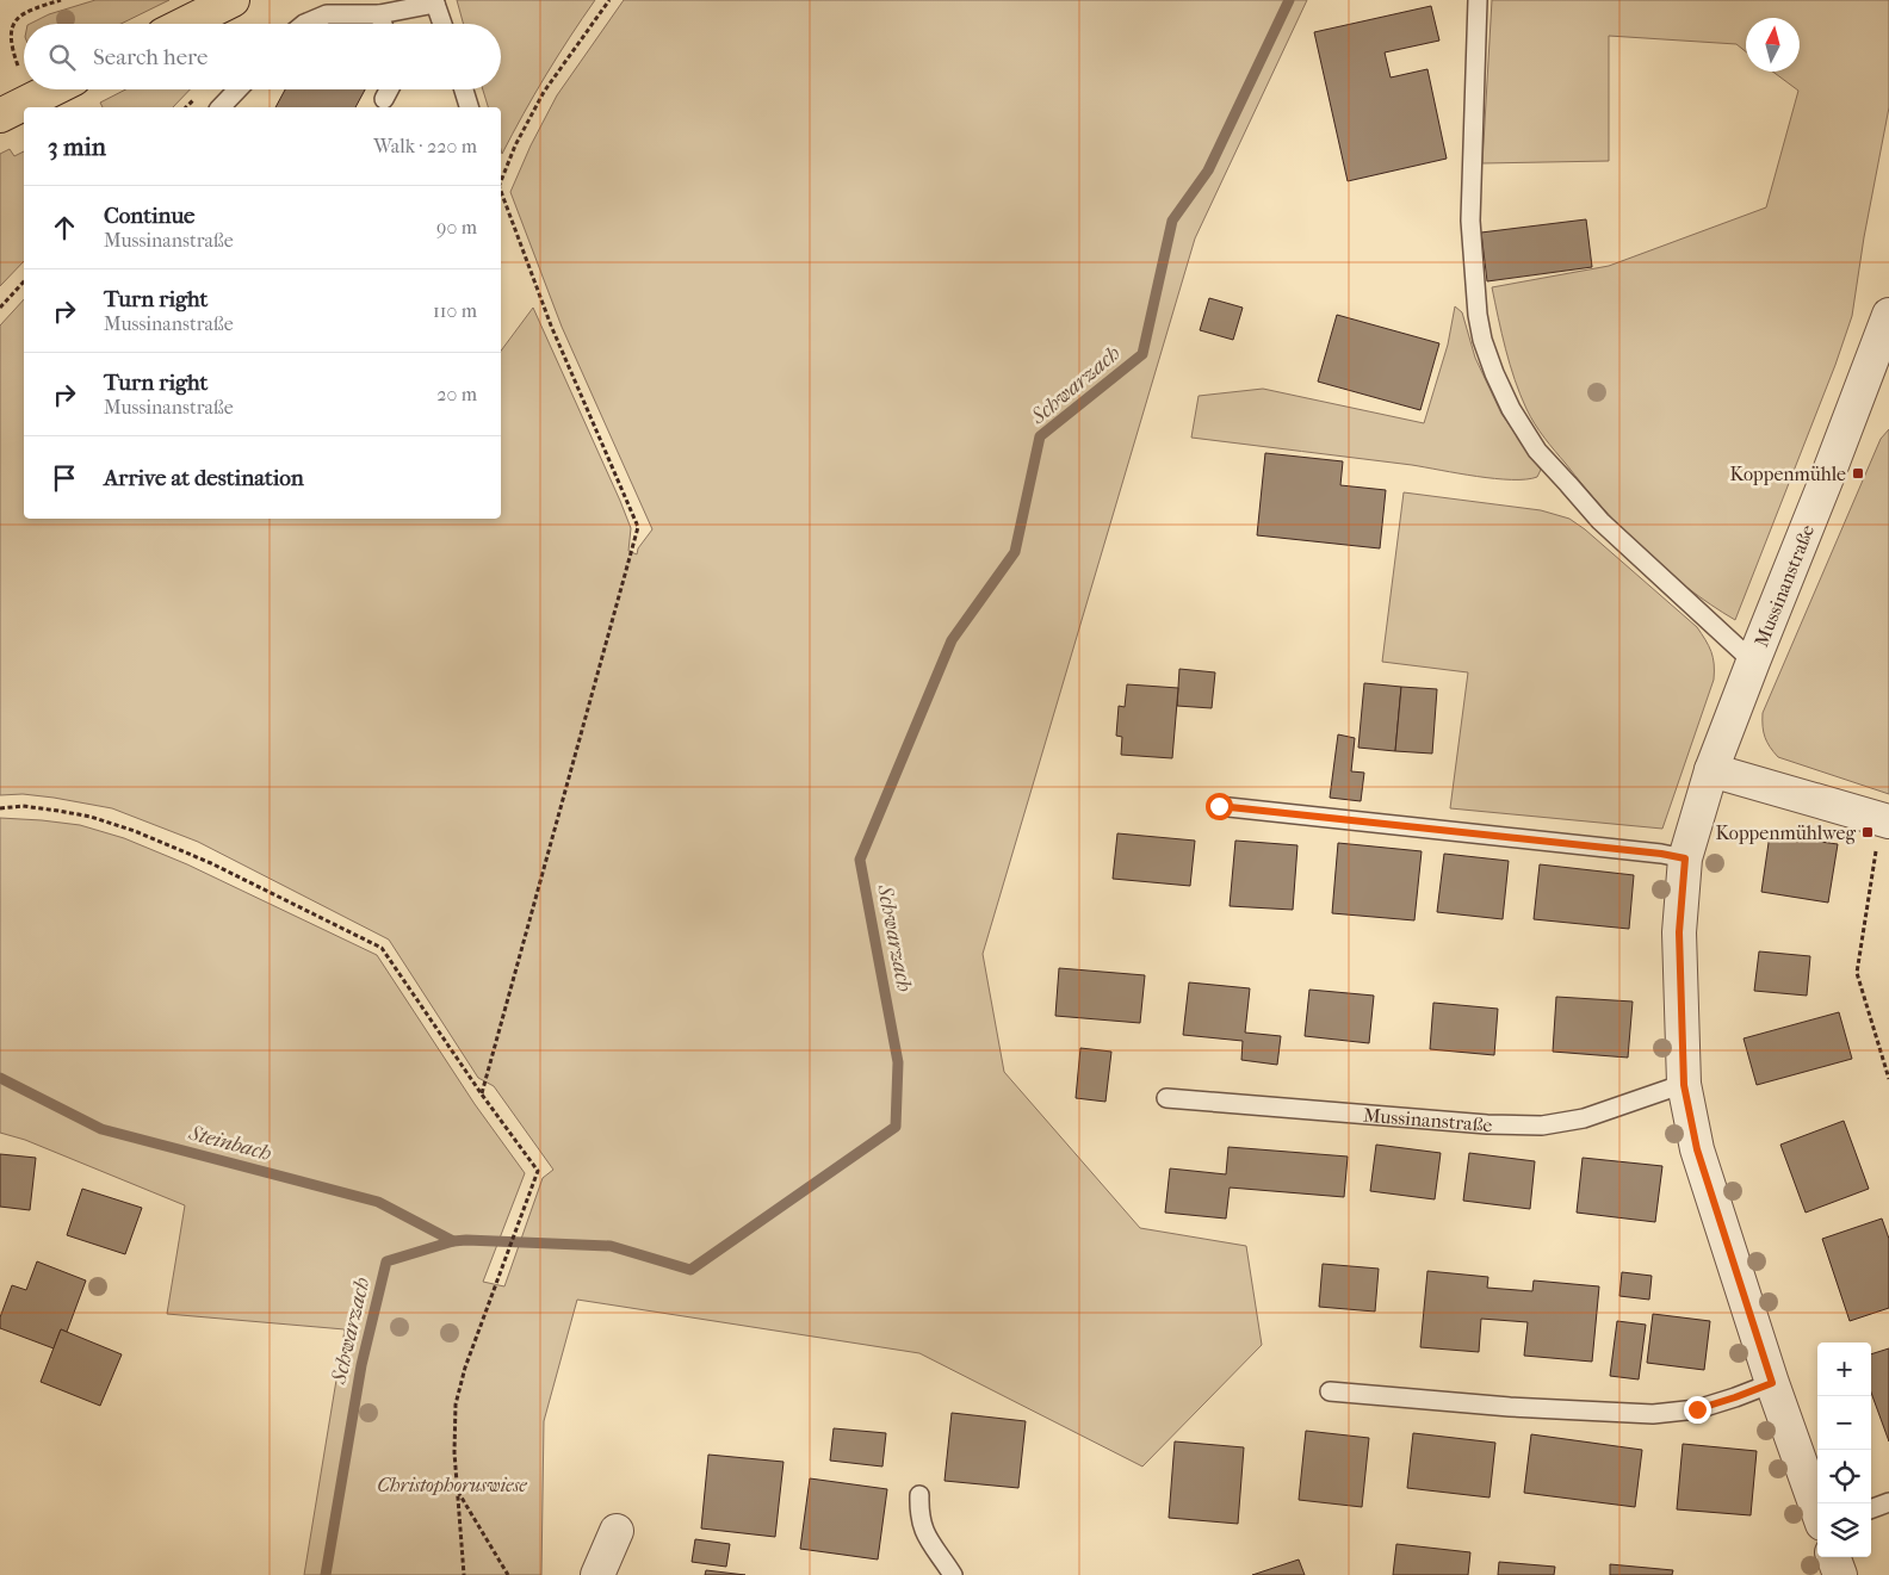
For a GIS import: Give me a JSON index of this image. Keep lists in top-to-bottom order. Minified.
{"streets":{"street":["Mussinanstraße"]},"water":["Schwarzach","Steinbach"],"parks":["Christophoruswiese"],"places":{"transit":["Koppenmühle","Koppenmühlweg"]},"north":"top","page":{"search":"Search here","heading":["3 min","Walk · 220 m"],"list":[["Continue","Mussinanstraße","90 m"],["Turn right","Mussinanstraße","110 m"],["Turn right","Mussinanstraße","20 m"],"Arrive at destination"],"map_buttons":["+","−"]}}
